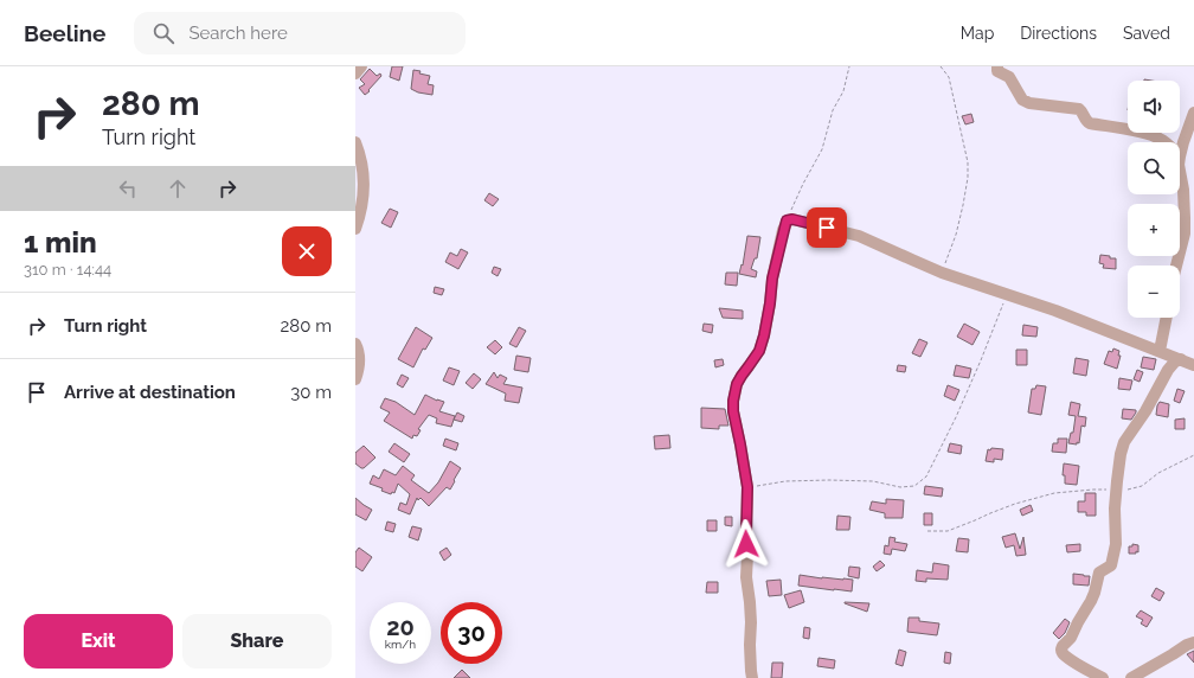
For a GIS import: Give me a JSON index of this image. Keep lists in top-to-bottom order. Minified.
{"page":{"header":"Beeline","search":"Search here","nav":["Map","Directions","Saved"],"turn":["280 m","Turn right"],"map_buttons":["+","−"],"heading":["1 min","310 m · 14:44"],"list":[{"name":"Turn right","value":"280 m"},{"name":"Arrive at destination","value":"30 m"}],"speed":"20 km/h","limit":"30","buttons":["Exit","Share"]}}
